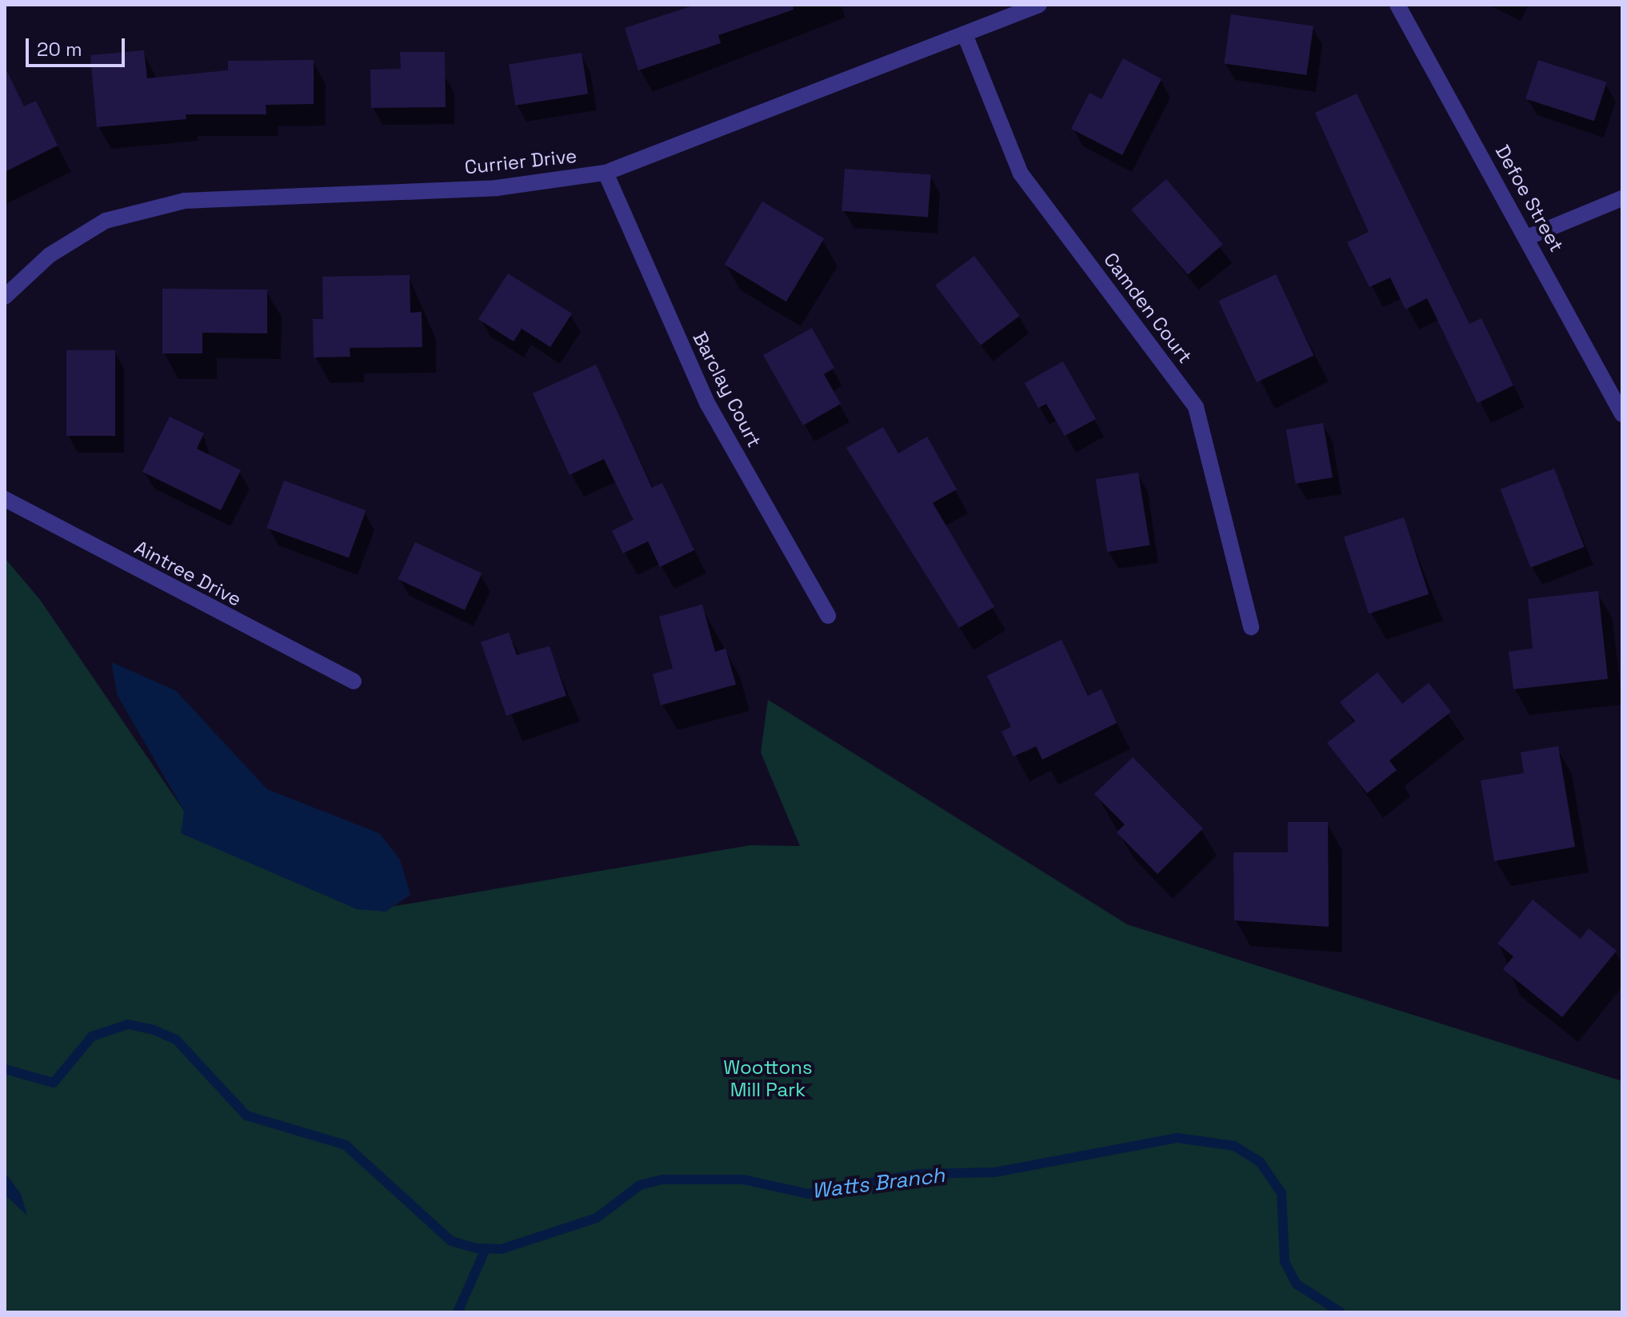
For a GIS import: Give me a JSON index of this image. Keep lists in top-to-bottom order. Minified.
{"streets":{"street":["Currier Drive","Defoe Street","Camden Court","Barclay Court","Aintree Drive"]},"crossings":[["Currier Drive","Camden Court"],["Currier Drive","Barclay Court"]],"water":["Watts Branch"],"parks":["Woottons Mill Park"],"scale_bar":"20 m"}
